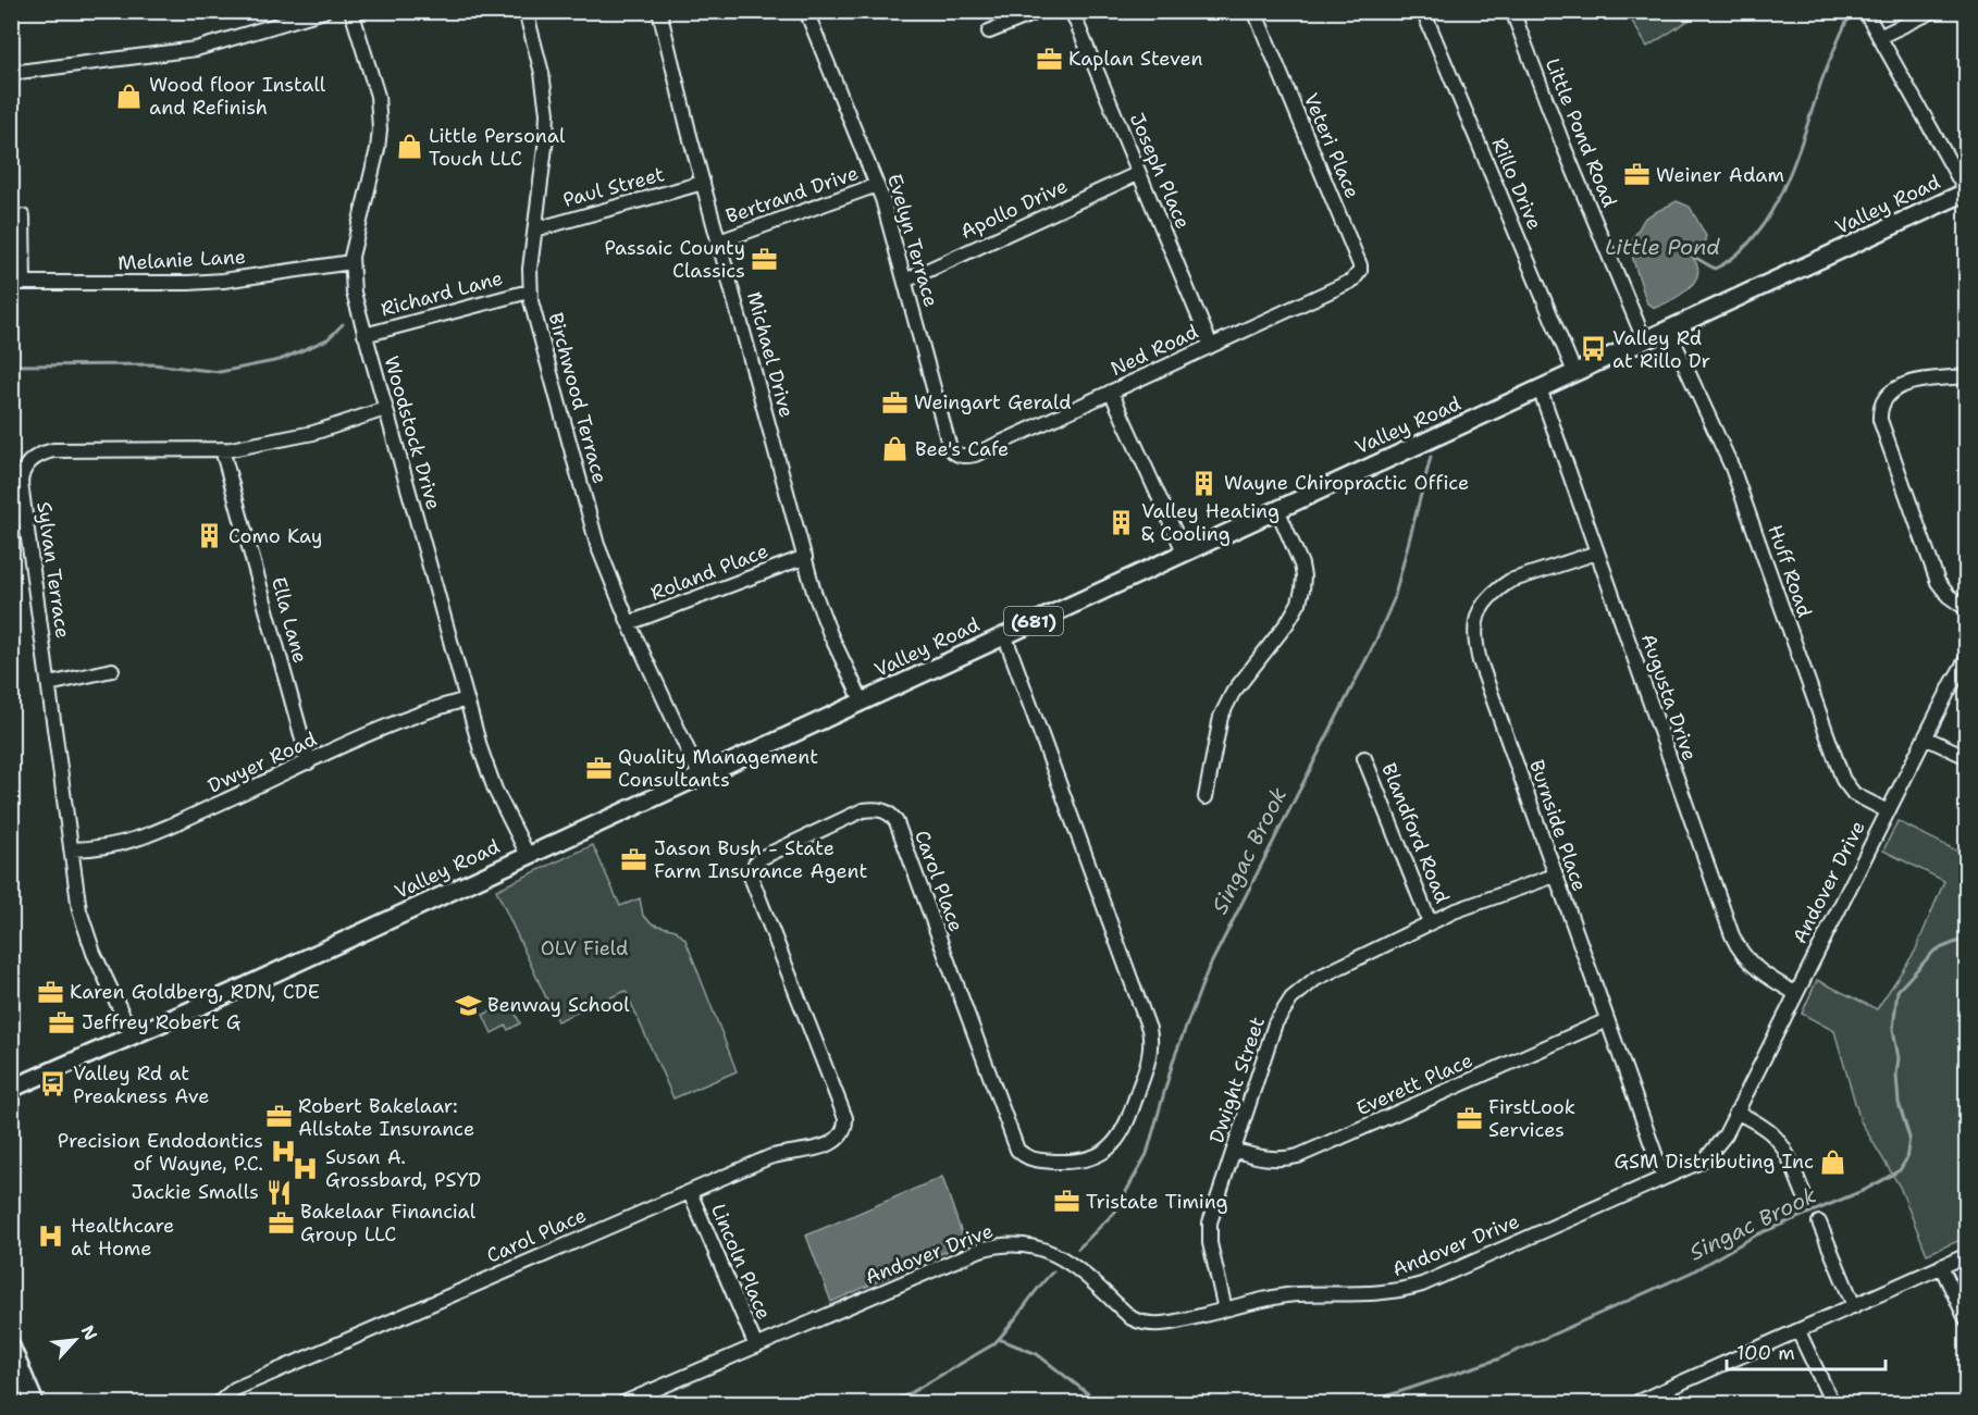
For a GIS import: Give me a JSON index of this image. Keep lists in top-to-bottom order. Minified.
{"streets":{"main road":["Valley Road","(681)"],"street":["Little Pond Road","Veteri Place","Joseph Place","Rillo Drive","Paul Street","Bertrand Drive","Apollo Drive","Evelyn Terrace","Melanie Lane","Richard Lane","Ned Road","Michael Drive","Birchwood Terrace","Woodstock Drive","Sylvan Terrace","Huff Road","Roland Place","Ella Lane","Augusta Drive","Dwyer Road","Burnside Place","Blandford Road","Carol Place","Andover Drive","Dwight Street","Everett Place","Lincoln Place"]},"crossings":[["Little Pond Road","Valley Road"],["Veteri Place","Ned Road"],["Joseph Place","Apollo Drive"],["Joseph Place","Ned Road"],["Rillo Drive","Valley Road"],["Paul Street","Michael Drive"],["Paul Street","Birchwood Terrace"],["Bertrand Drive","Evelyn Terrace"],["Bertrand Drive","Michael Drive"],["Valley Road","Michael Drive"],["Valley Road","Birchwood Terrace"],["Valley Road","Woodstock Drive"],["Valley Road","Sylvan Terrace"],["Valley Road","Huff Road"],["Valley Road","Augusta Drive"],["Valley Road","Carol Place"],["Apollo Drive","Evelyn Terrace"],["Evelyn Terrace","Ned Road"],["Melanie Lane","Woodstock Drive"],["Richard Lane","Birchwood Terrace"],["Richard Lane","Woodstock Drive"],["Michael Drive","Roland Place"],["Birchwood Terrace","Roland Place"],["Woodstock Drive","Sylvan Terrace"],["Woodstock Drive","Dwyer Road"],["Sylvan Terrace","Ella Lane"],["Sylvan Terrace","Dwyer Road"],["Huff Road","Andover Drive"],["Ella Lane","Dwyer Road"],["Augusta Drive","Burnside Place"],["Augusta Drive","Andover Drive"],["Burnside Place","Andover Drive"],["Burnside Place","Dwight Street"],["Burnside Place","Everett Place"],["Blandford Road","Dwight Street"],["Carol Place","Lincoln Place"],["Andover Drive","Dwight Street"],["Andover Drive","Lincoln Place"],["Dwight Street","Everett Place"]],"water":["Little Pond","Singac Brook"],"parks":["OLV Field"],"places":{"office":["Kaplan Steven","Weiner Adam","Passaic County Classics","Weingart Gerald","Quality Management Consultants","Jason Bush - State Farm Insurance Agent","Karen Goldberg, RDN, CDE","Jeffrey Robert G","Robert Bakelaar: Allstate Insurance","FirstLook Services","Tristate Timing","Bakelaar Financial Group LLC"],"shop":["Wood floor Install and Refinish","Little Personal Touch LLC","Bee's Cafe","GSM Distributing Inc"],"bus stop":["Valley Rd at Rillo Dr","Valley Rd at Preakness Ave"],"building":["Wayne Chiropractic Office","Valley Heating & Cooling","Como Kay"],"school or university":["Benway School"],"hospital":["Precision Endodontics of Wayne, P.C.","Susan A. Grossbard, PSYD","Healthcare at Home"],"restaurant":["Jackie Smalls"]},"scale_bar":"100 m","north":"top right"}
